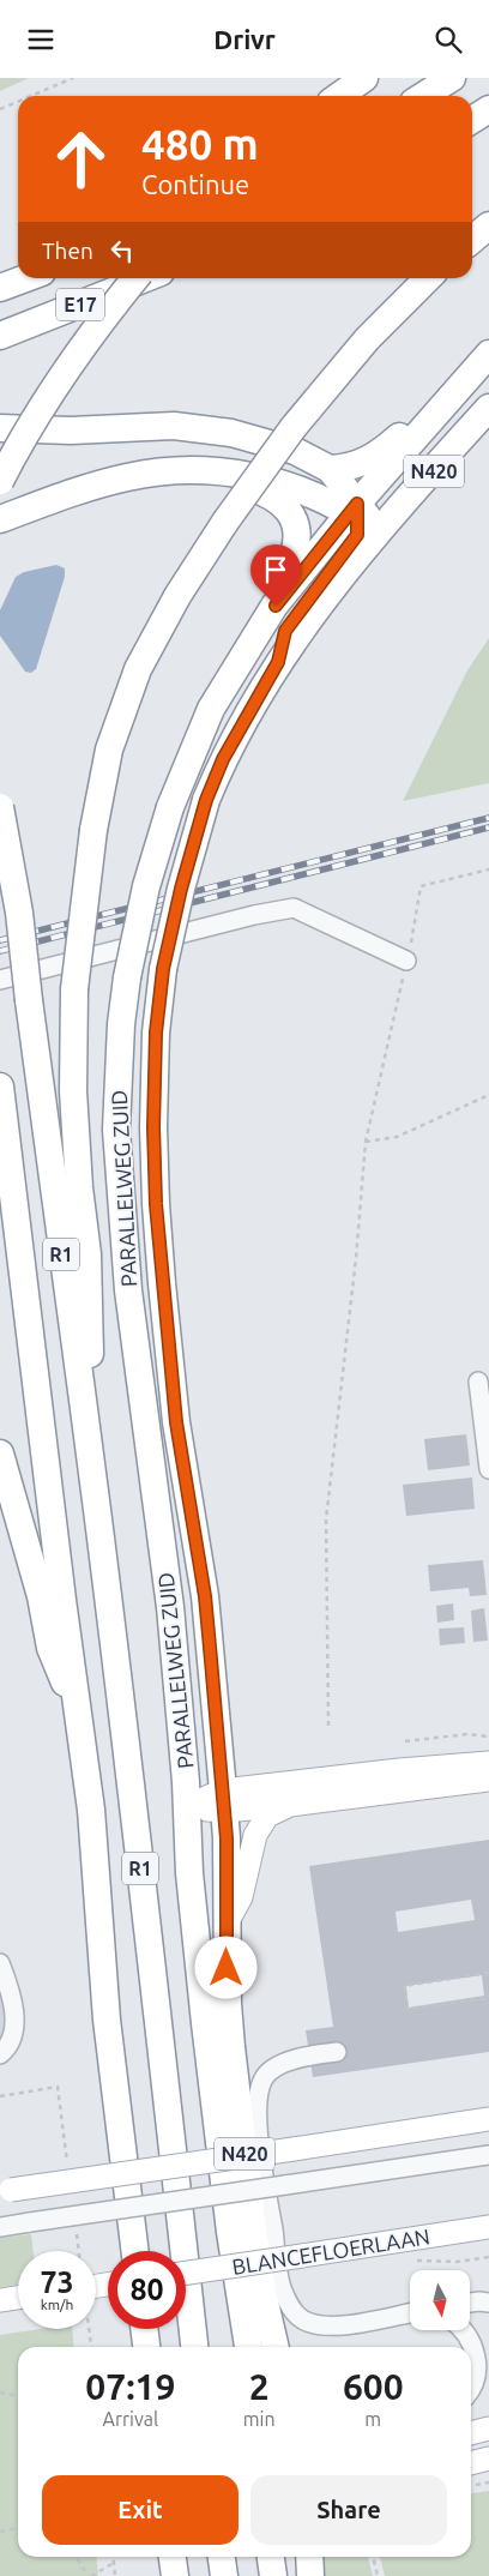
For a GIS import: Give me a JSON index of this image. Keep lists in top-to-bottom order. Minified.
{"streets":{"highway":["E17","N420","PARALLELWEG ZUID","R1"],"main road":["BLANCEFLOERLAAN"]},"crossings":[["N420","PARALLELWEG ZUID"]],"north":"bottom","page":{"header":"Drivr","turn":["480 m","Continue"],"then":"Then","speed":"73 km/h","limit":"80","eta":["07:19","Arrival","2","min","600","m"],"buttons":["Exit","Share"]}}
